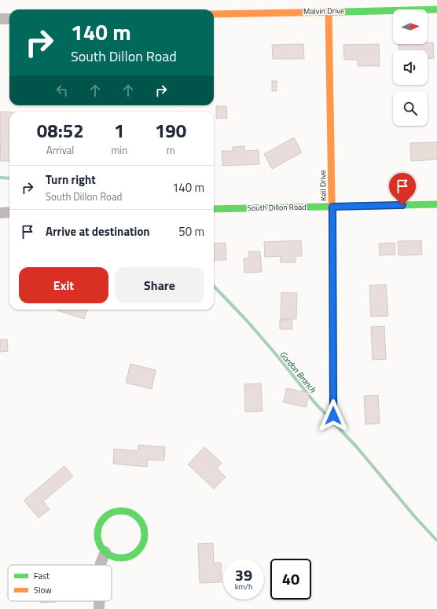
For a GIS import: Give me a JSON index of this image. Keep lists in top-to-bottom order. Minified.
{"streets":{"street":["Malvin Drive","Kell Drive","South Dillon Road"]},"crossings":[["Malvin Drive","Kell Drive"],["Kell Drive","South Dillon Road"]],"water":["Gordon Branch"],"legend":["Fast","Slow"],"north":"right","page":{"turn":["140 m","South Dillon Road"],"eta":["08:52","Arrival","1","min","190","m"],"list":[{"name":"Turn right","note":"South Dillon Road","value":"140 m"},{"name":"Arrive at destination","value":"50 m"}],"buttons":["Exit","Share"],"speed":"39 km/h","limit":"40"}}
